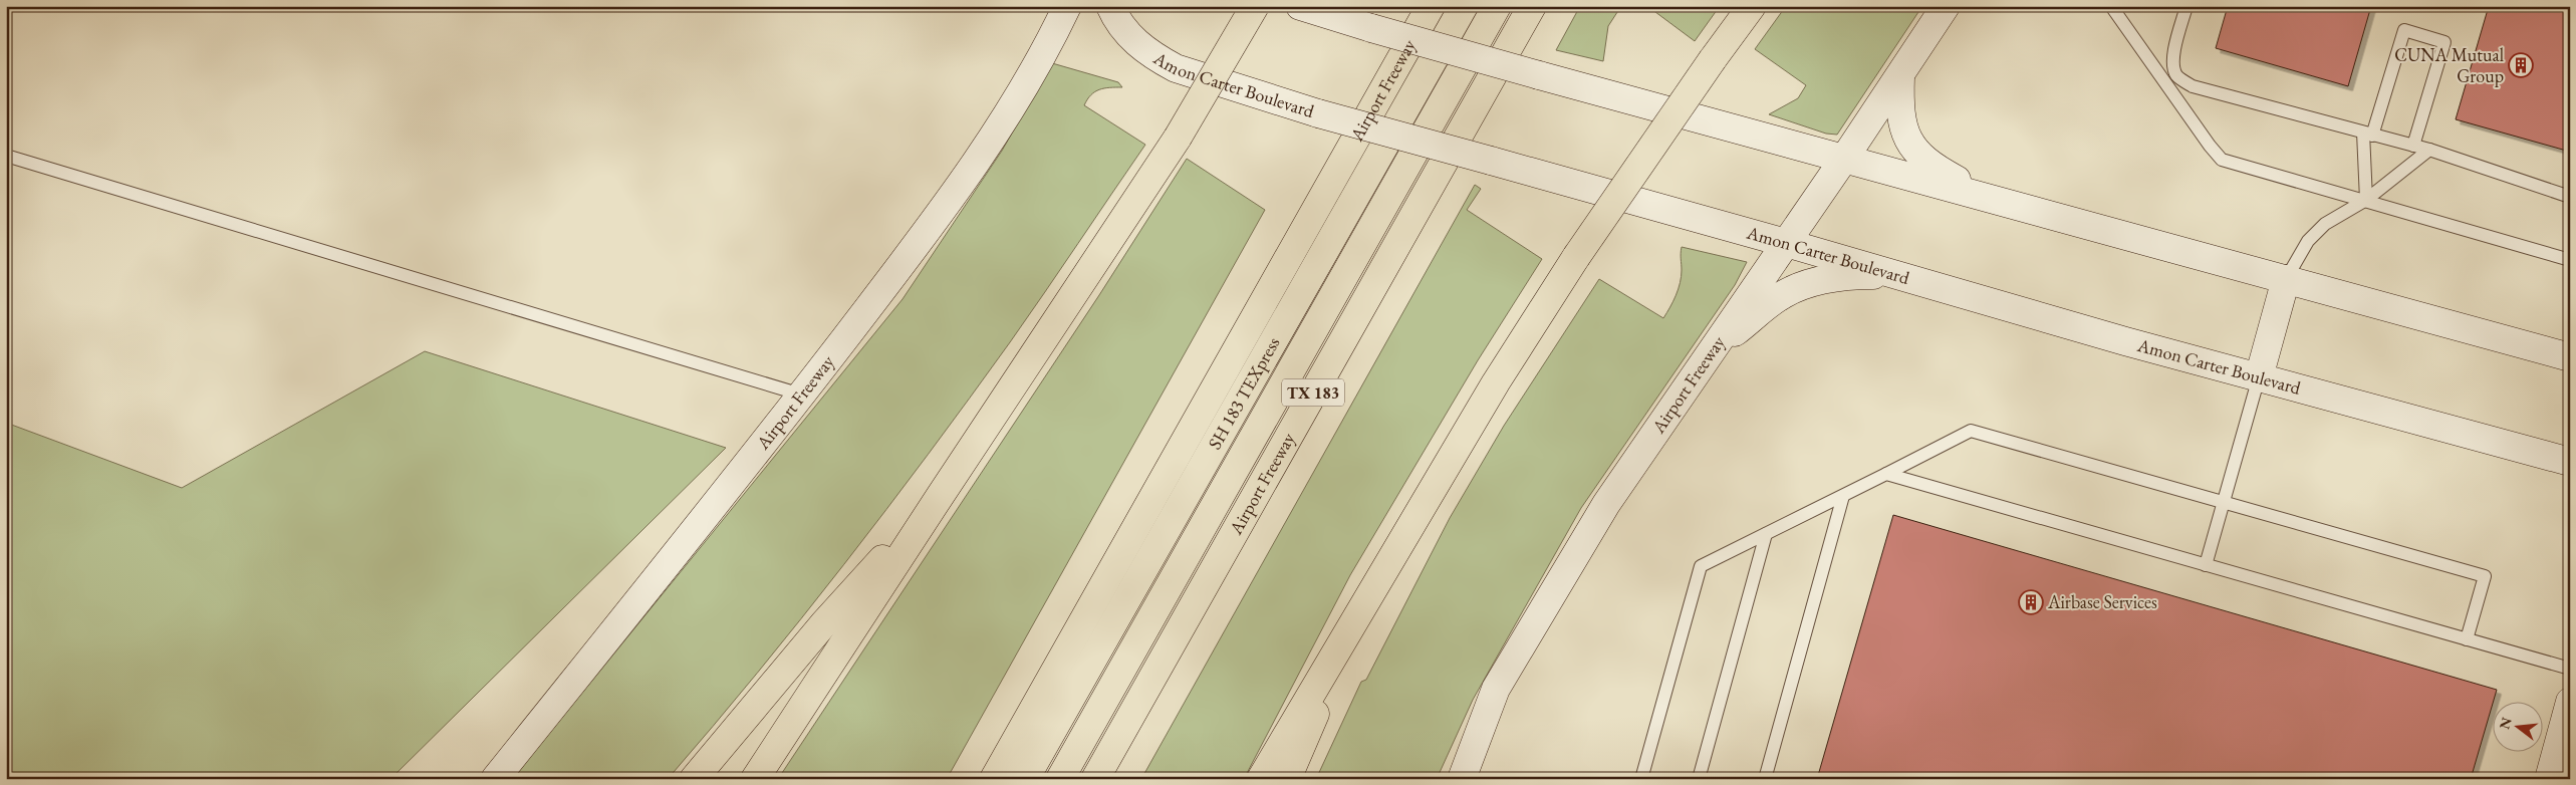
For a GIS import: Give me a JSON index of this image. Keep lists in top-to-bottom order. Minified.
{"streets":{"highway":["Airport Freeway","SH 183 TEXpress","TX 183"],"street":["Amon Carter Boulevard"]},"crossings":[["Amon Carter Boulevard","Airport Freeway"]],"places":{"building":["CUNA Mutual Group","Airbase Services"]},"north":"left"}
